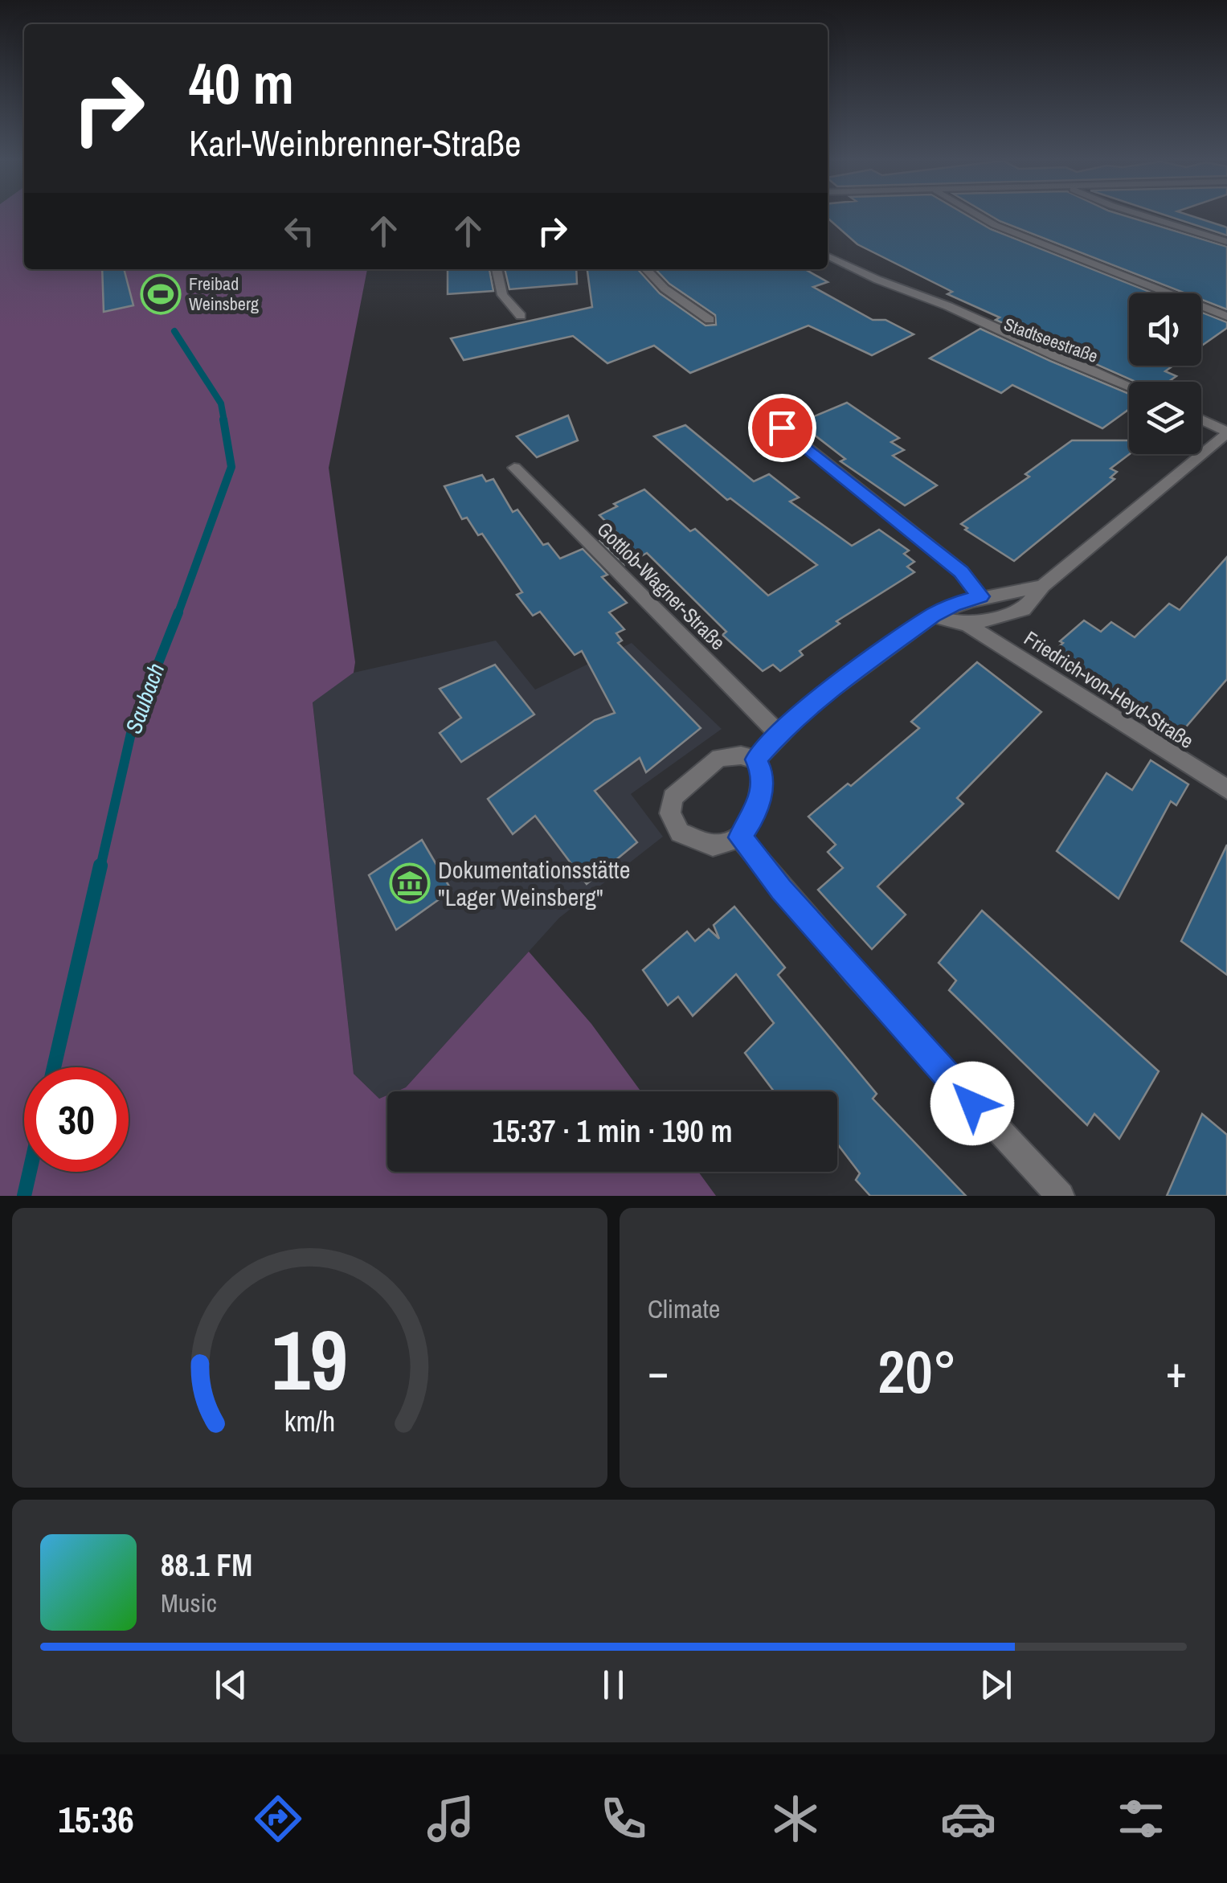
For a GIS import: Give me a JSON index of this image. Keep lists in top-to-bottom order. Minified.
{"streets":{"street":["Stadtseestraße","Gottlob-Wagner-Straße","Friedrich-von-Heyd-Straße"]},"water":["Saubach"],"places":{"sports":["Freibad Weinsberg"],"museum":["Dokumentationsstätte \"Lager Weinsberg\""]},"page":{"turn":["40 m","Karl-Weinbrenner-Straße"],"limit":"30","trip":"15:37 · 1 min · 190 m","tile":"Climate","heat":["−","20°","+"],"song":["88.1 FM","Music"],"tabs":"15:36","gauge":["19","km/h"]}}
